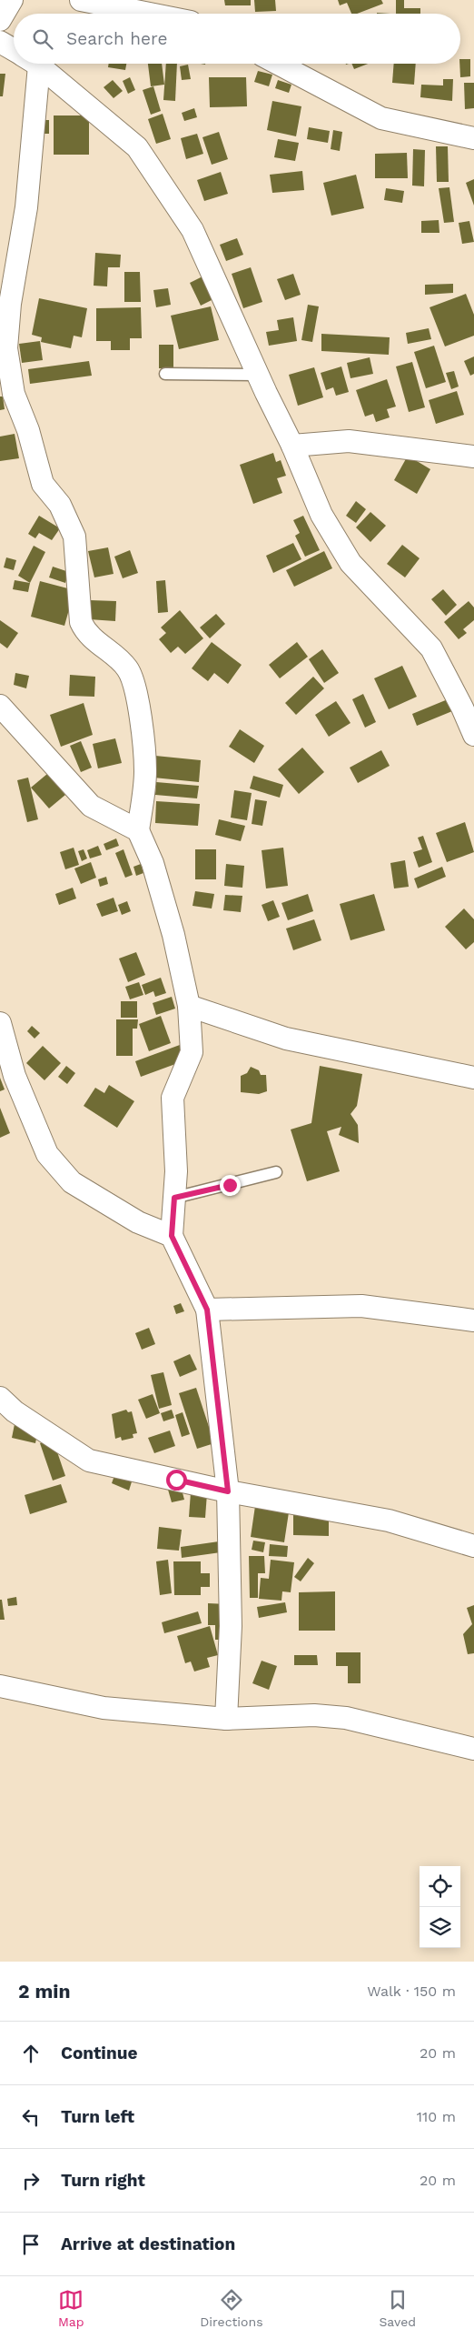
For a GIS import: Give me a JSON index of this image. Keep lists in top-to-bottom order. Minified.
{"page":{"search":"Search here","heading":["2 min","Walk · 150 m"],"list":[["Continue","20 m"],["Turn left","110 m"],["Turn right","20 m"],"Arrive at destination"],"nav":["Map","Directions","Saved"]}}
